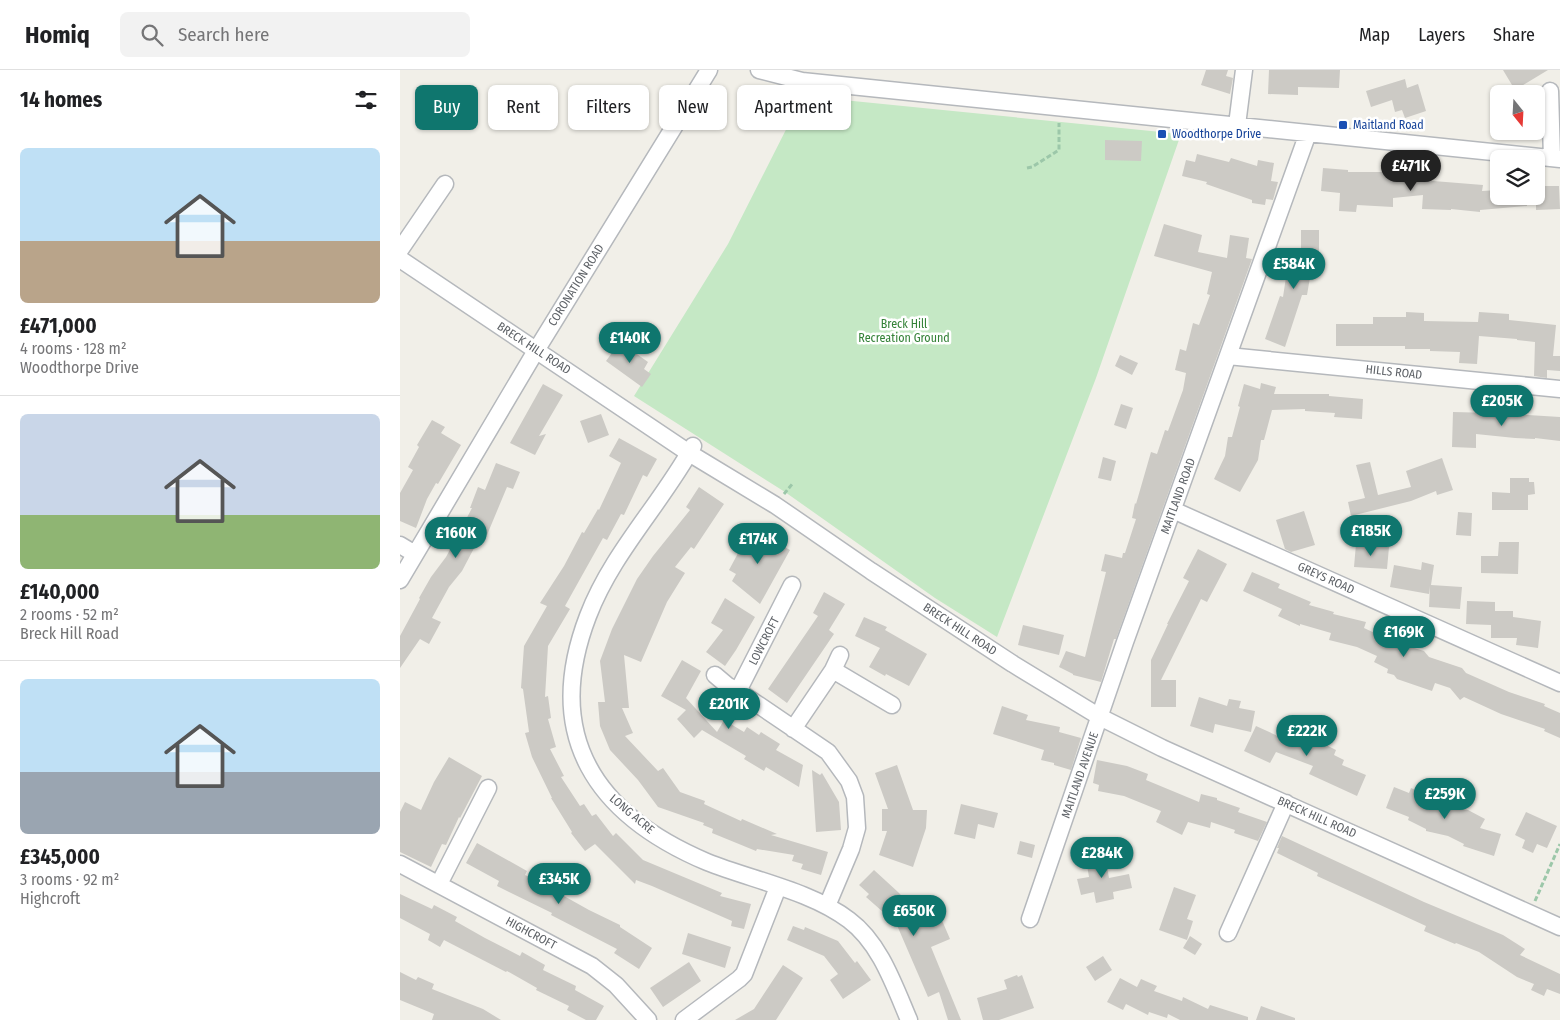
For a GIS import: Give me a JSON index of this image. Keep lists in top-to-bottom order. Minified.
{"streets":{"street":["CORONATION ROAD","BRECK HILL ROAD","HILLS ROAD","MAITLAND ROAD","GREYS ROAD","LOWCROFT","MAITLAND AVENUE","LONG ACRE","HIGHCROFT"]},"crossings":[["CORONATION ROAD","BRECK HILL ROAD"],["BRECK HILL ROAD","MAITLAND ROAD"],["BRECK HILL ROAD","MAITLAND AVENUE"],["BRECK HILL ROAD","LONG ACRE"],["HILLS ROAD","MAITLAND ROAD"],["MAITLAND ROAD","GREYS ROAD"],["MAITLAND ROAD","MAITLAND AVENUE"]],"parks":["Breck Hill Recreation Ground"],"places":{"transit":["Maitland Road","Woodthorpe Drive"]},"north":"bottom","page":{"header":"Homiq","search":"Search here","nav":["Map","Layers","Share"],"heading":"14 homes","chip":["Buy","Rent","Filters","New","Apartment"],"list":[{"name":"£471,000","note":"4 rooms · 128 m² · Woodthorpe Drive"},{"name":"£140,000","note":"2 rooms · 52 m² · Breck Hill Road"},{"name":"£345,000","note":"3 rooms · 92 m² · Highcroft"}],"price":["£471K","£584K","£140K","£205K","£185K","£160K","£174K","£169K","£201K","£222K","£259K","£284K","£345K","£650K"]}}
